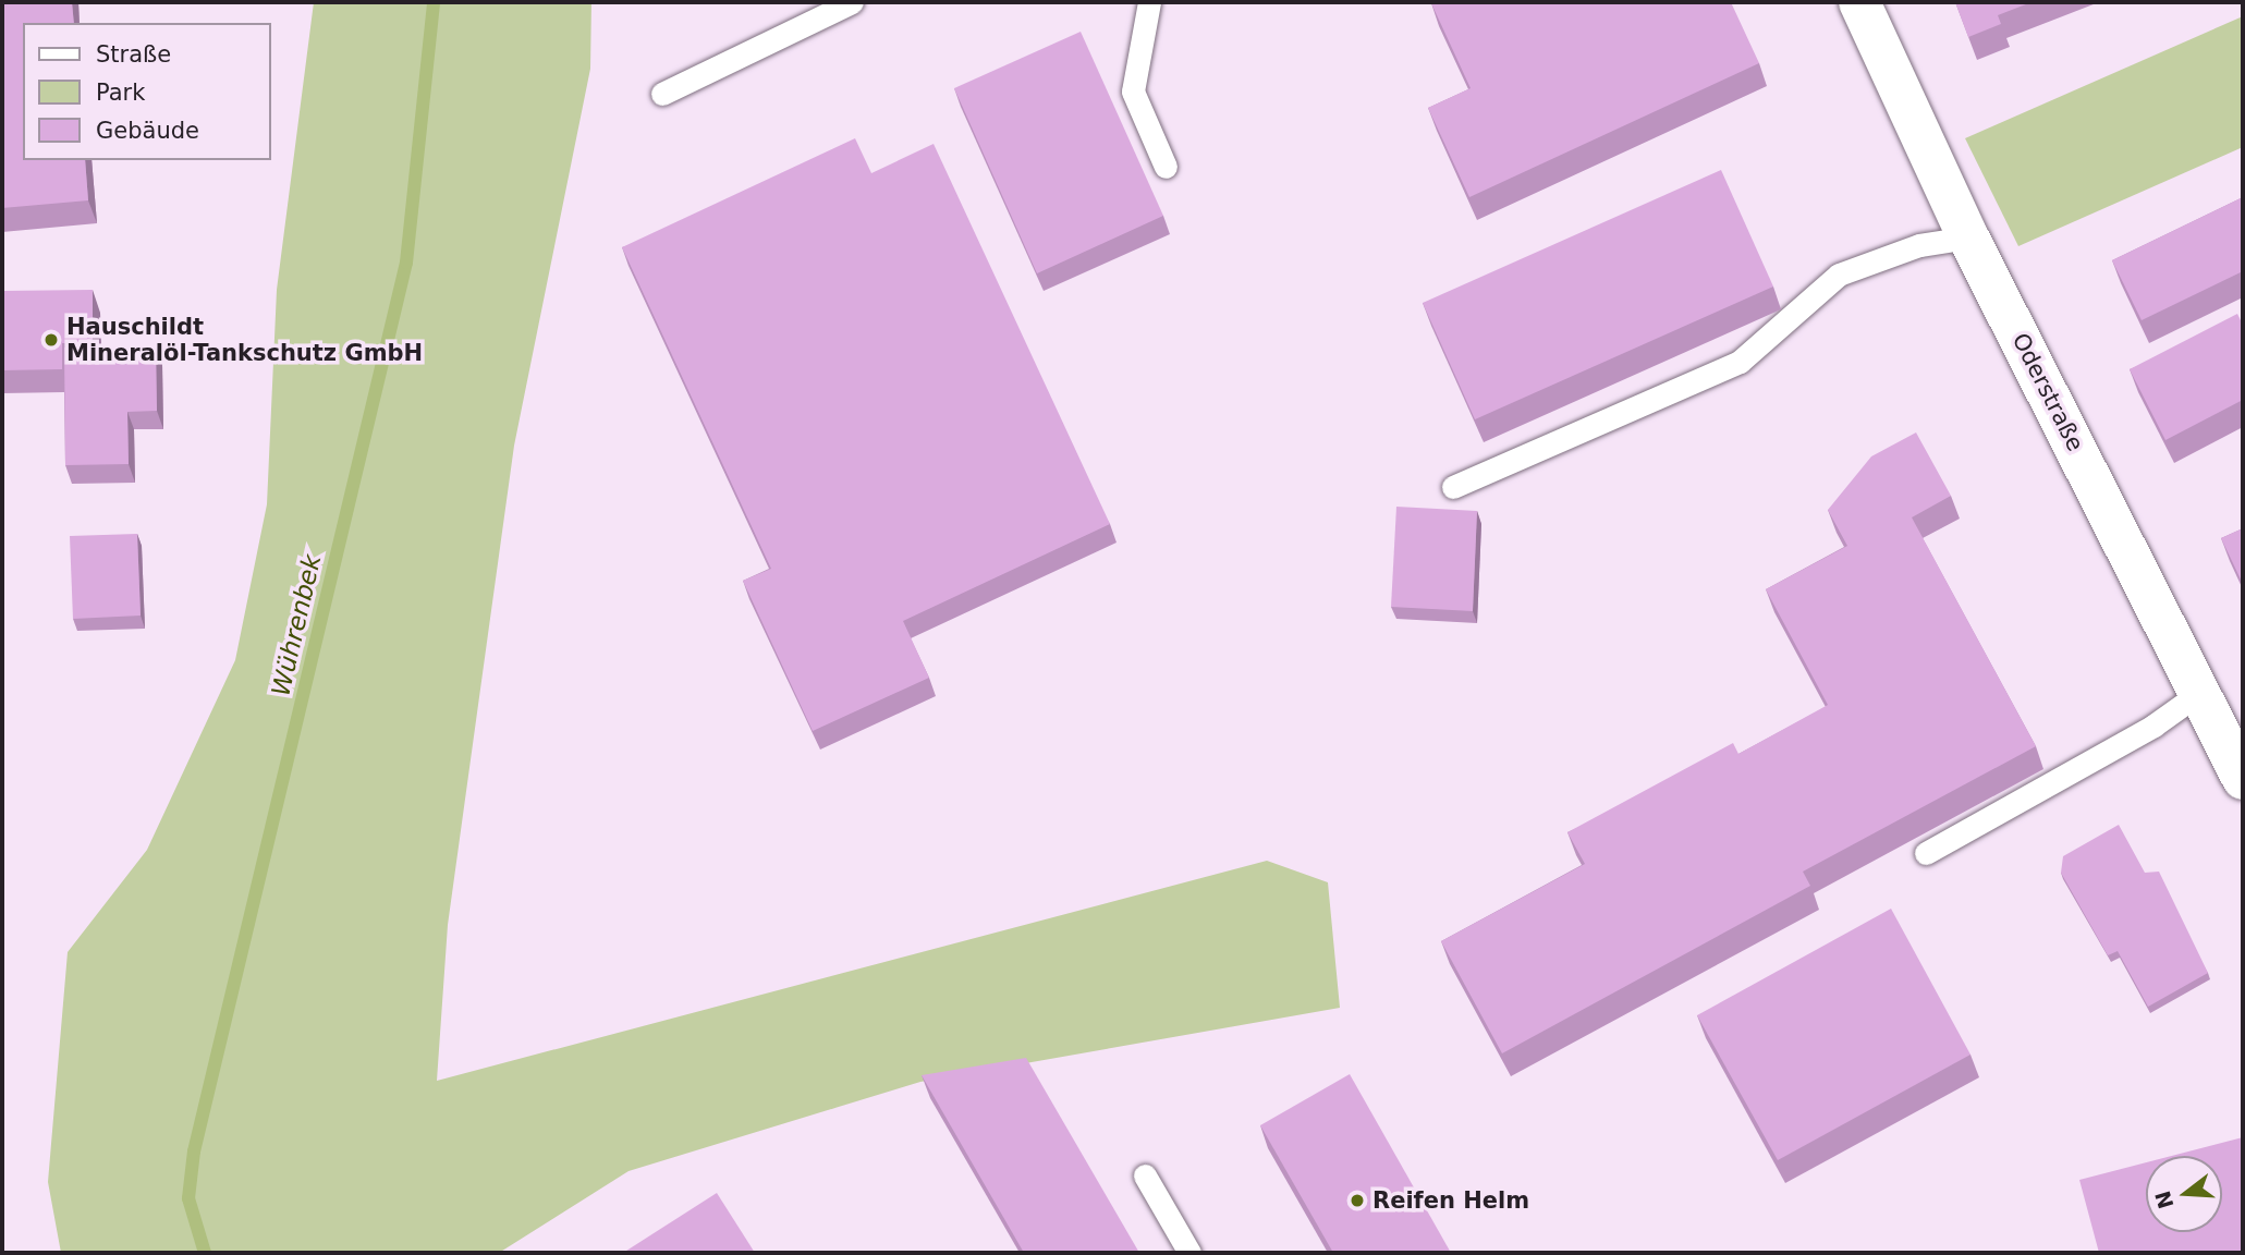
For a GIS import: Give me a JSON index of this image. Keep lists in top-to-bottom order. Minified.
{"streets":{"street":["Oderstraße"]},"water":["Wührenbek"],"places":["Hauschildt Mineralöl-Tankschutz GmbH","Reifen Helm"],"legend":["Straße","Park","Gebäude"],"north":"left"}
